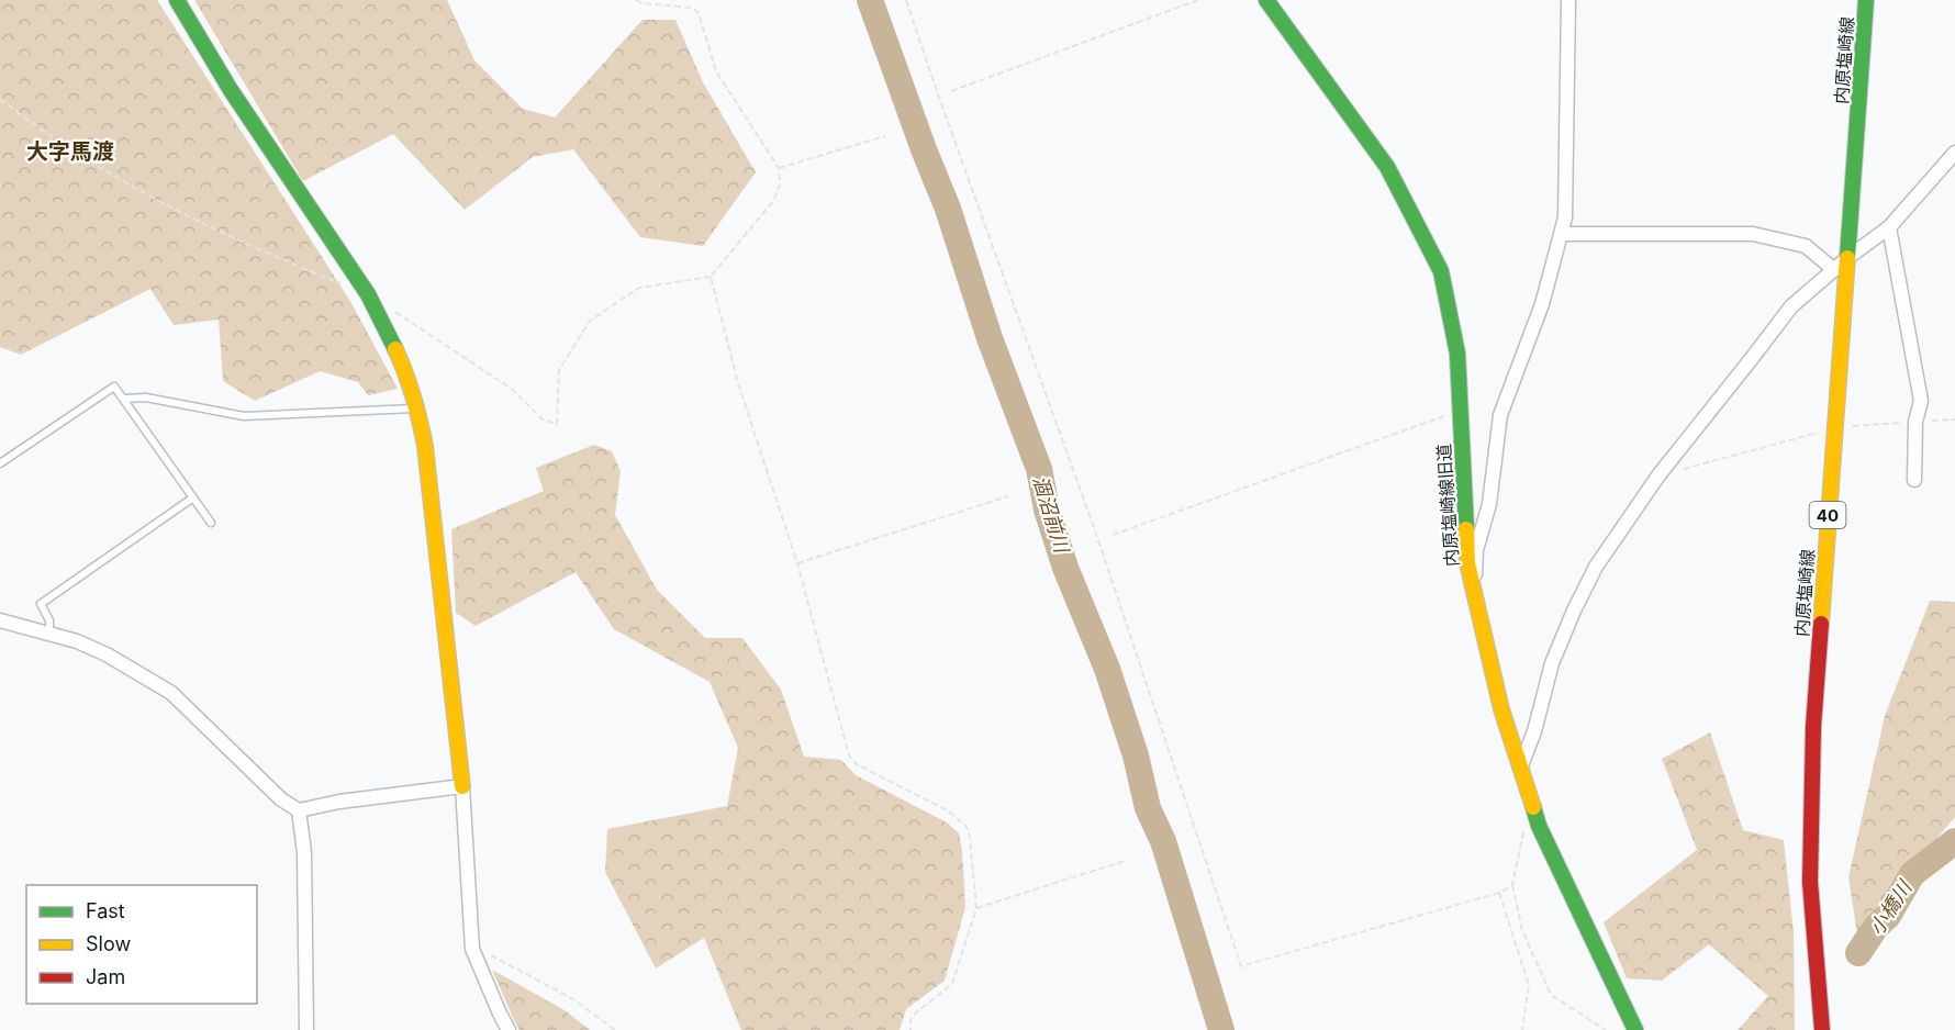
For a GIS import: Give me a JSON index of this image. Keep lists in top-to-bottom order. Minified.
{"streets":{"street":["内原塩崎線","内原塩崎線旧道","40"]},"districts":["大字馬渡"],"water":["涸沼前川","小橋川"],"legend":["Fast","Slow","Jam"]}
